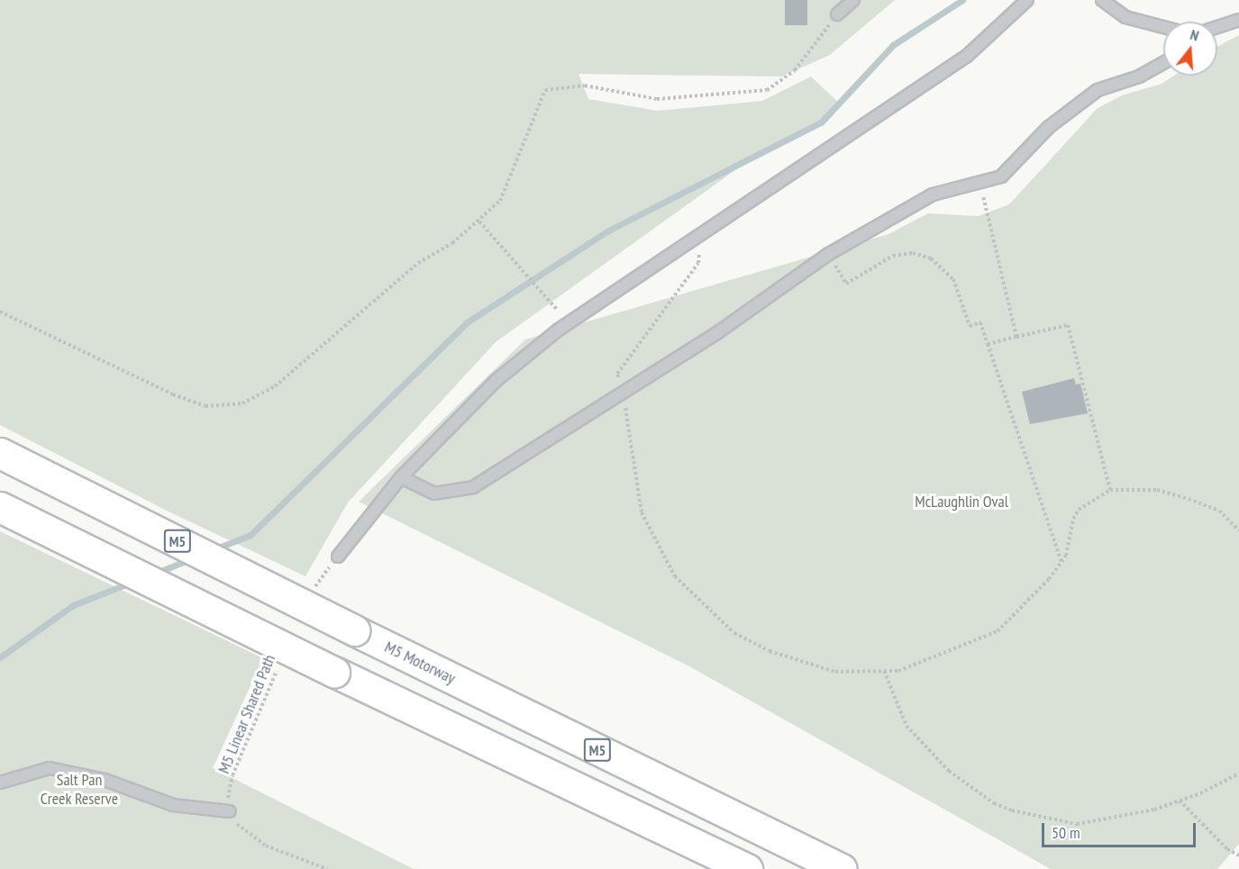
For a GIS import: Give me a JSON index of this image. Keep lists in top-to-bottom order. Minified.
{"streets":{"highway":["M5","M5 Motorway"],"path":["M5 Linear Shared Path"]},"parks":["McLaughlin Oval","Salt Pan Creek Reserve"],"scale_bar":"50 m","north":"top"}
